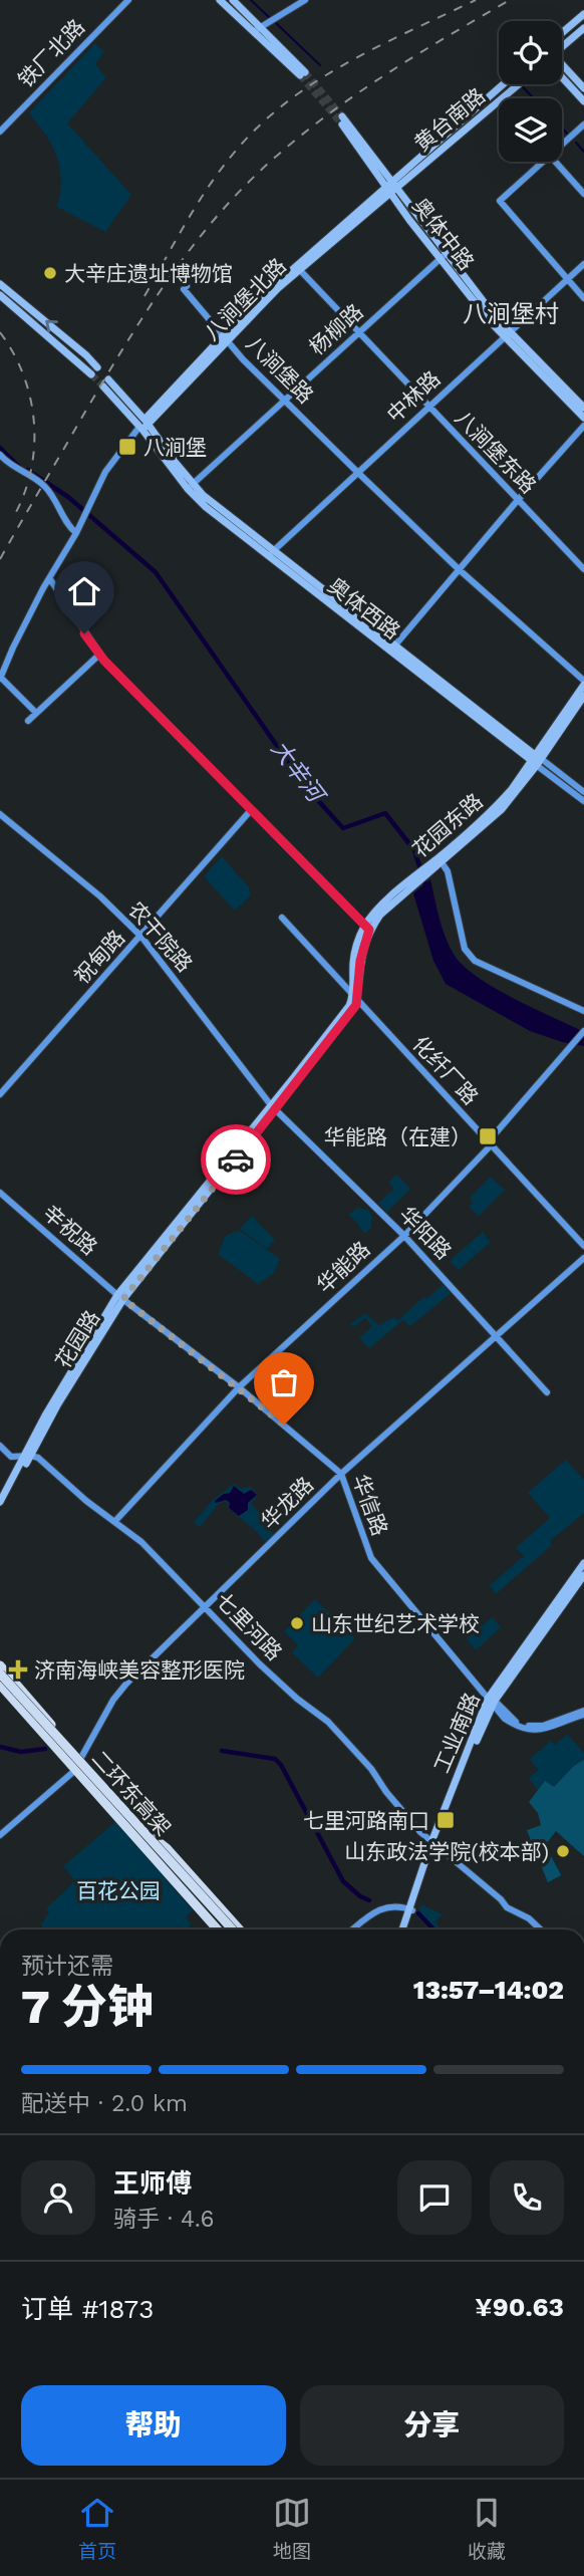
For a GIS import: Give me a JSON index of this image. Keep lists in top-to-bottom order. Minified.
{"streets":{"highway":["二环东高架"],"main road":["黄台南路","奥体中路","八涧堡北路","奥体西路","花园东路","花园路","工业南路"],"street":["铁厂北路","杨柳路","八涧堡路","中林路","八涧堡东路","农干院路","祝甸路","化纤厂路","辛祝路","华阳路","华能路","华龙路","华信路","七里河路"]},"crossings":[["黄台南路","奥体中路"],["黄台南路","八涧堡北路"],["奥体中路","八涧堡北路"],["奥体中路","杨柳路"],["奥体中路","中林路"],["八涧堡北路","八涧堡路"],["八涧堡北路","八涧堡东路"],["八涧堡北路","奥体西路"],["杨柳路","八涧堡路"],["杨柳路","八涧堡东路"],["杨柳路","奥体西路"],["八涧堡路","中林路"],["八涧堡路","花园东路"],["中林路","八涧堡东路"],["中林路","奥体西路"],["奥体西路","花园东路"],["花园东路","化纤厂路"],["花园东路","花园路"],["农干院路","祝甸路"],["农干院路","华阳路"],["农干院路","花园路"],["化纤厂路","华能路"],["化纤厂路","花园路"],["辛祝路","花园路"],["辛祝路","华信路"],["华阳路","华能路"],["华阳路","花园路"],["华阳路","华龙路"],["华能路","华信路"],["华能路","七里河路"],["花园路","华信路"],["花园路","七里河路"],["华龙路","华信路"],["华龙路","七里河路"],["华信路","工业南路"],["七里河路","工业南路"]],"districts":["八涧堡村"],"water":["大辛河"],"parks":["百花公园"],"places":{"other":["大辛庄遗址博物馆","山东世纪艺术学校","山东政法学院(校本部)"],"transit":["八涧堡","华能路（在建）","七里河路南口"],"health":["济南海峡美容整形医院"]},"page":{"heading":["7 分钟","预计还需","13:57–14:02"],"panel":["王师傅","骑手 · 4.6","订单 #1873","¥90.63"],"bar":"配送中 · 2.0 km","buttons":["帮助","分享"],"tabs":["首页","地图","收藏"]}}
